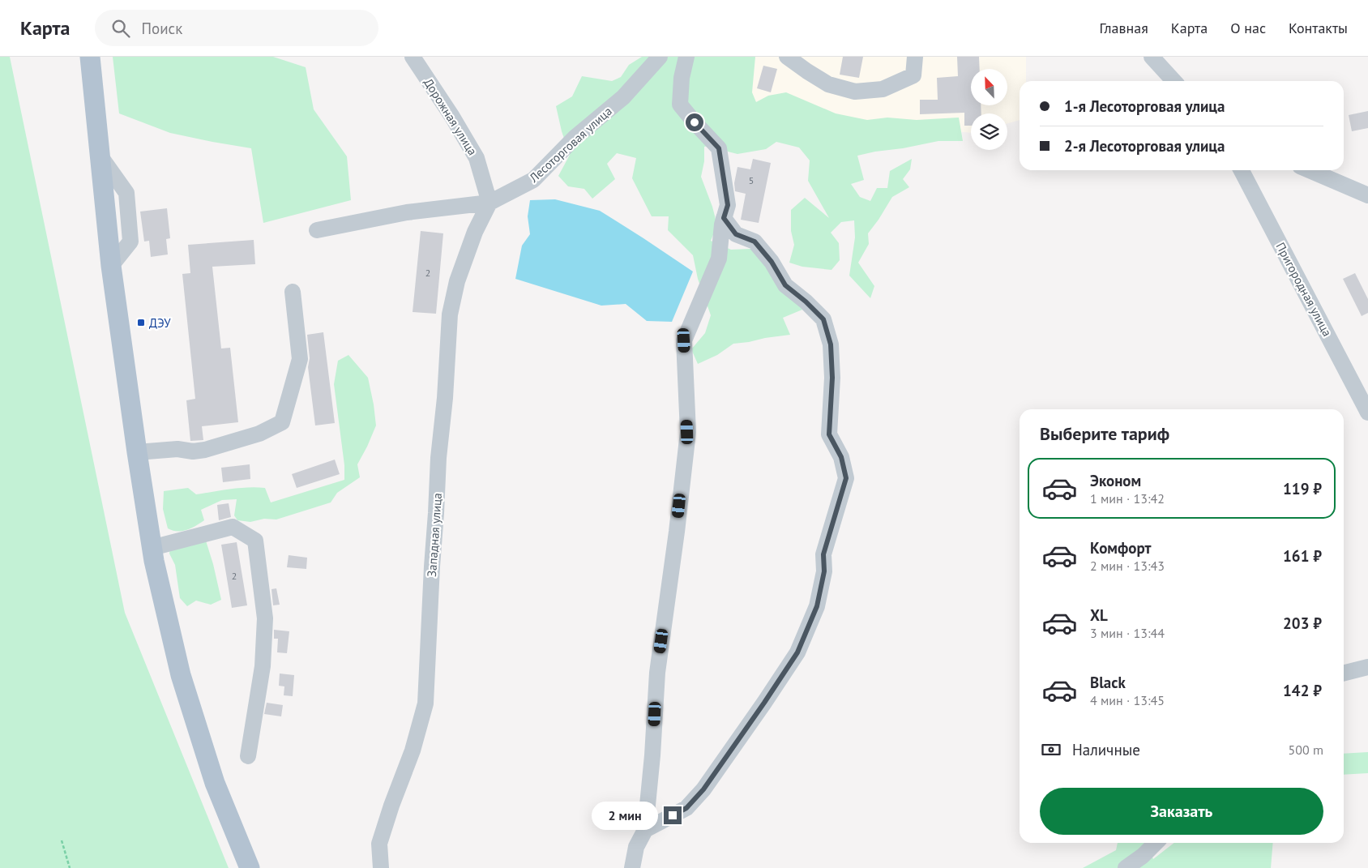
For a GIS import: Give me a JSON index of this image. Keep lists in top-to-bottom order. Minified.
{"streets":{"street":["Дорожная улица","Лесоторговая улица","Пригородная улица","Западная улица"]},"crossings":[["Дорожная улица","Лесоторговая улица"],["Дорожная улица","Западная улица"],["Лесоторговая улица","Западная улица"]],"places":{"transit":["ДЭУ"]},"house_numbers":["5","2","2"],"north":"top left","page":{"header":"Карта","search":"Поиск","nav":["Главная","Карта","О нас","Контакты"],"banner":["1-я Лесоторговая улица","2-я Лесоторговая улица"],"heading":"Выберите тариф","list":[{"name":"Эконом","note":"1 мин · 13:42","value":"119 ₽"},{"name":"Комфорт","note":"2 мин · 13:43","value":"161 ₽"},{"name":"XL","note":"3 мин · 13:44","value":"203 ₽"},{"name":"Black","note":"4 мин · 13:45","value":"142 ₽"}],"pay":["Наличные","500 m"],"buttons":"Заказать","bubble":"2 мин"}}
